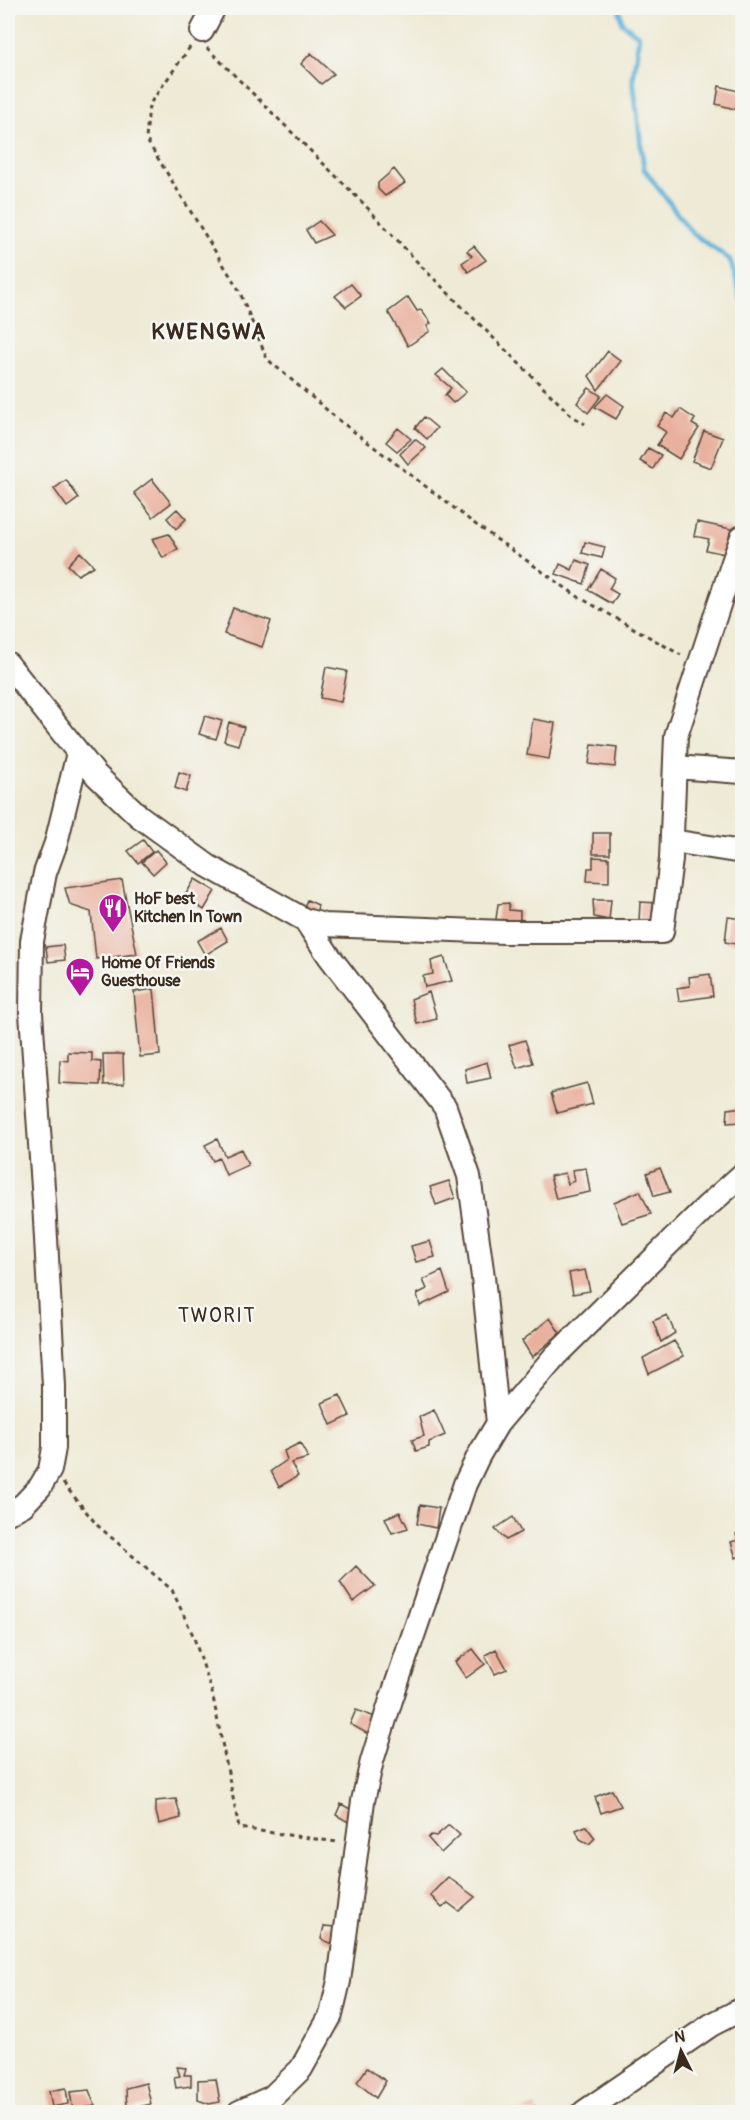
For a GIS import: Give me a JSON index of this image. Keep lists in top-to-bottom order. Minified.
{"districts":["KWENGWA","TWORIT"],"places":{"restaurant":["HoF best Kitchen In Town"],"hotel":["Home Of Friends Guesthouse"]},"north":"top"}
